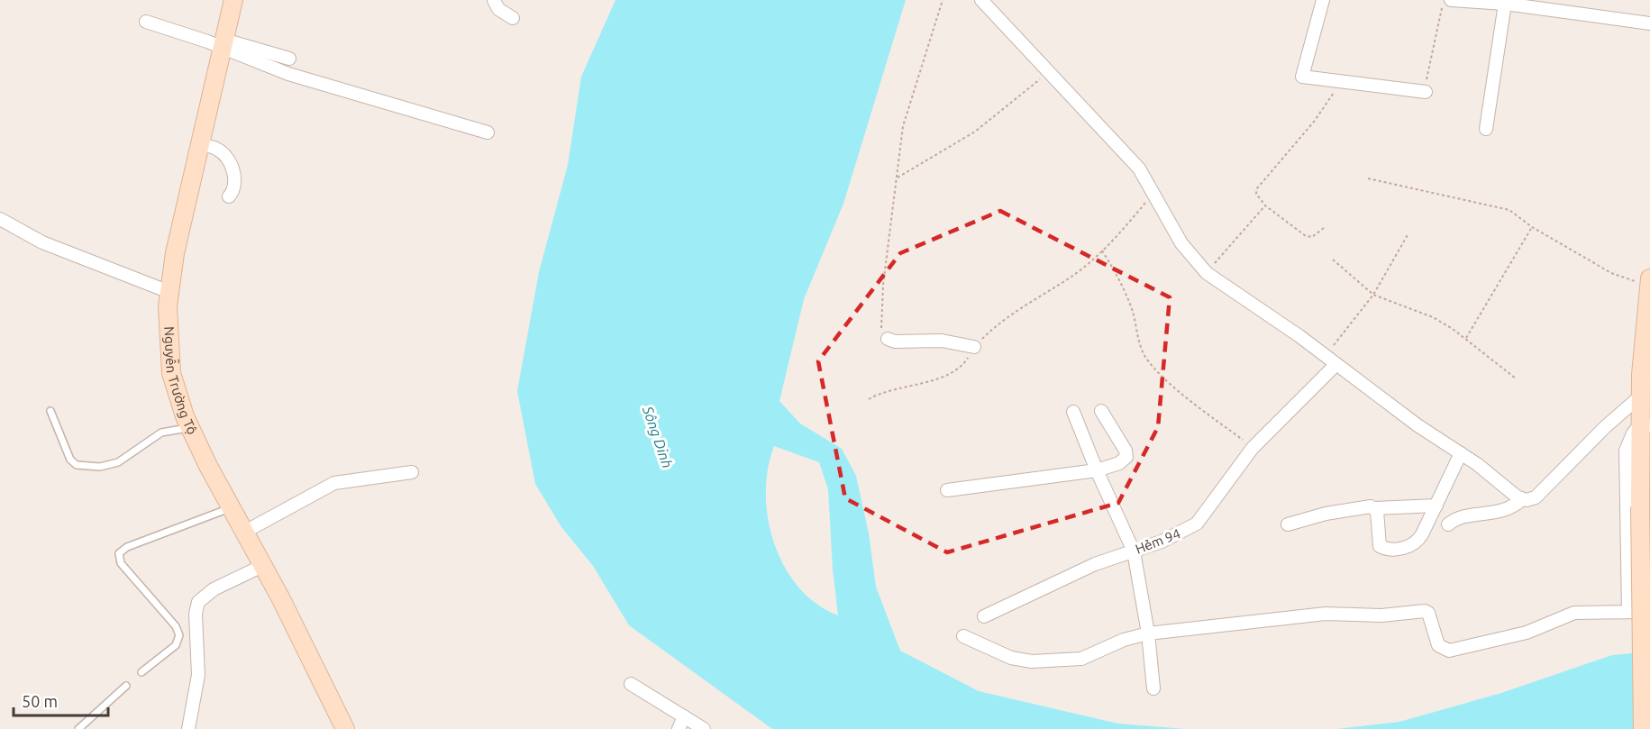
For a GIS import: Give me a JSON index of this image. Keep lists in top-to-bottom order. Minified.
{"streets":{"street":["Nguyễn Trường Tộ","Hẻm 94"]},"water":["Sông Dinh"],"scale_bar":"50 m"}
